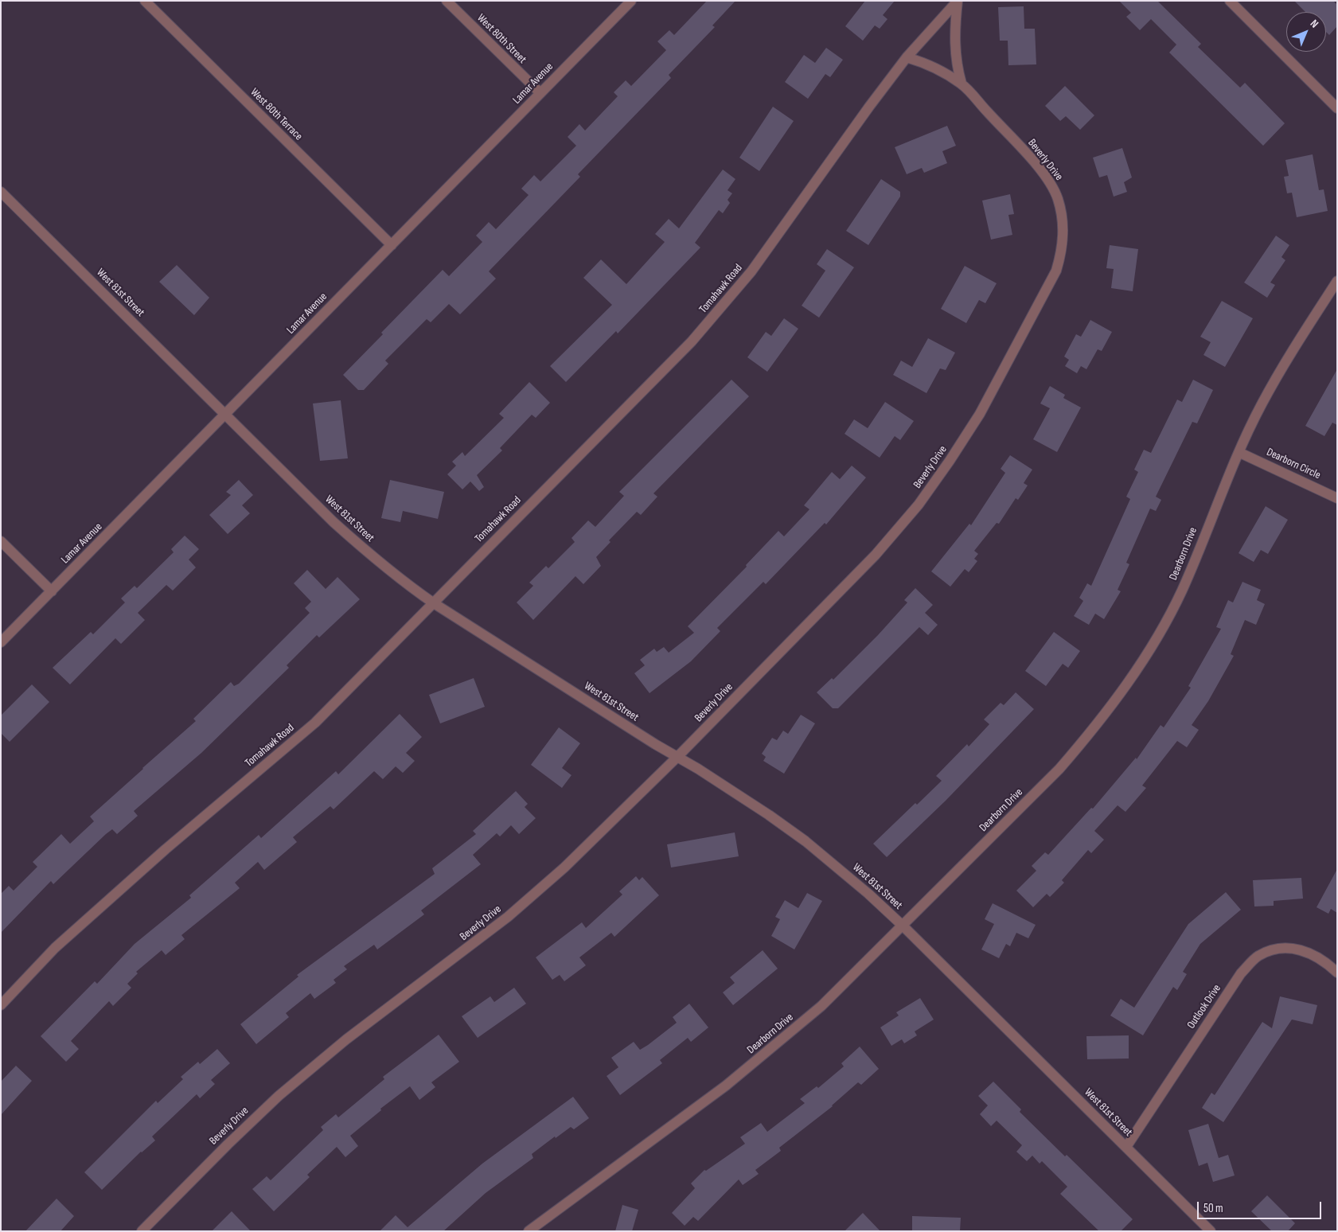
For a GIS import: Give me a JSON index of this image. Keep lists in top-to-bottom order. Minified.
{"streets":{"street":["West 80th Street","Lamar Avenue","West 80th Terrace","Beverly Drive","Tomahawk Road","West 81st Street","Dearborn Circle","Dearborn Drive","Outlook Drive"]},"crossings":[["West 80th Street","Lamar Avenue"],["Lamar Avenue","West 80th Terrace"],["Lamar Avenue","West 81st Street"],["Beverly Drive","Tomahawk Road"],["Beverly Drive","West 81st Street"],["Tomahawk Road","West 81st Street"],["West 81st Street","Dearborn Drive"],["West 81st Street","Outlook Drive"],["Dearborn Circle","Dearborn Drive"]],"scale_bar":"50 m","north":"top right"}
